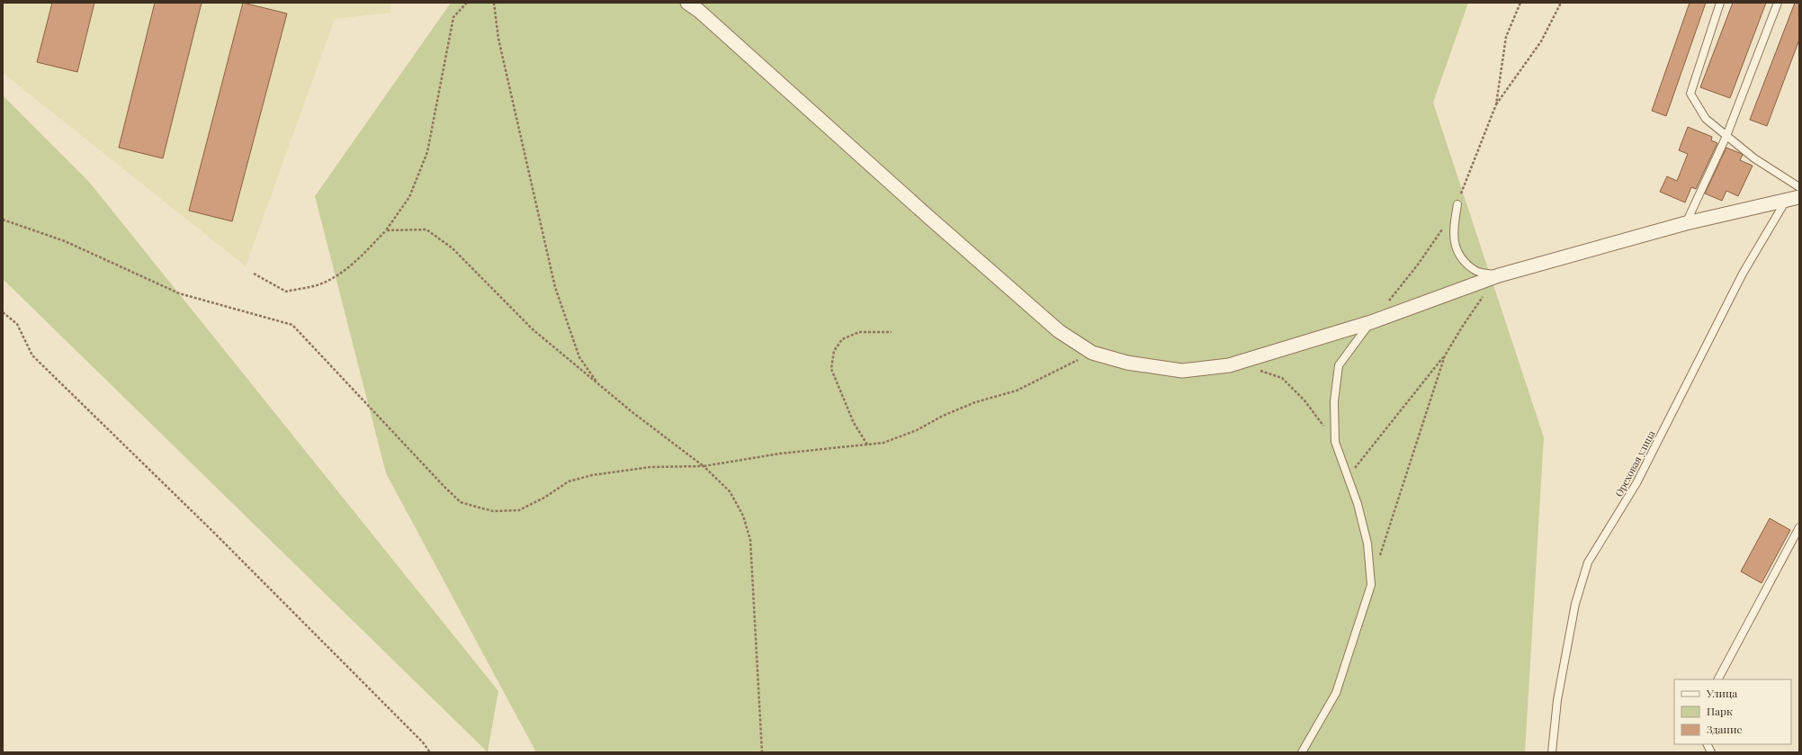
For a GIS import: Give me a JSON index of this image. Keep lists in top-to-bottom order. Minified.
{"streets":{"lane":["Ореховая улица"]},"legend":["Улица","Парк","Здание"]}
